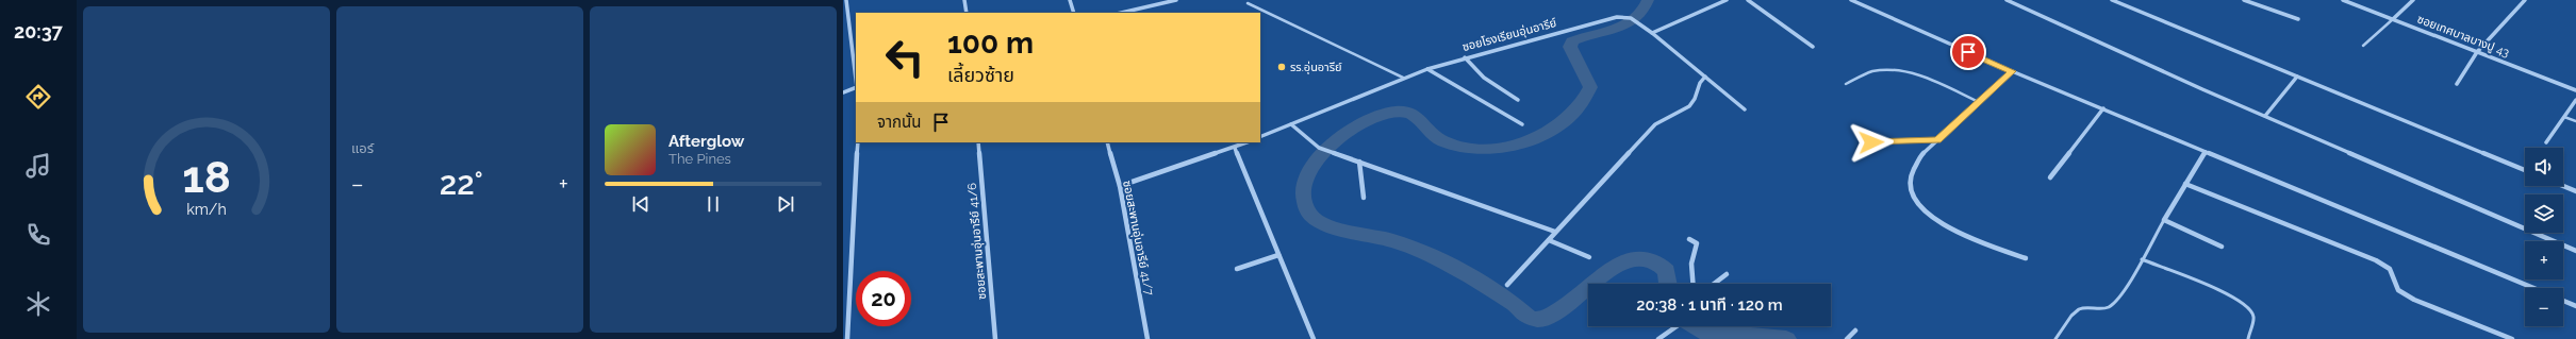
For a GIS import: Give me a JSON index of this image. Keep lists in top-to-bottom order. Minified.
{"streets":{"street":["ซอยโรงเรียนอุ่นอารีย์","ซอยเทศบาลบางปู 43","ซอยสะพานอุ่นอารีย์ 41/7","ซอยสะพานอุ่นอารีย์ 41/6"]},"places":["รร.อุ่นอารีย์"],"page":{"tabs":"20:37","tile":"แอร์","turn":["100 m","เลี้ยวซ้าย"],"then":"จากนั้น","song":["Afterglow","The Pines"],"map_buttons":["+","−"],"heat":["−","22°","+"],"limit":"20","trip":"20:38 · 1 นาที · 120 m","gauge":["18","km/h"]}}
